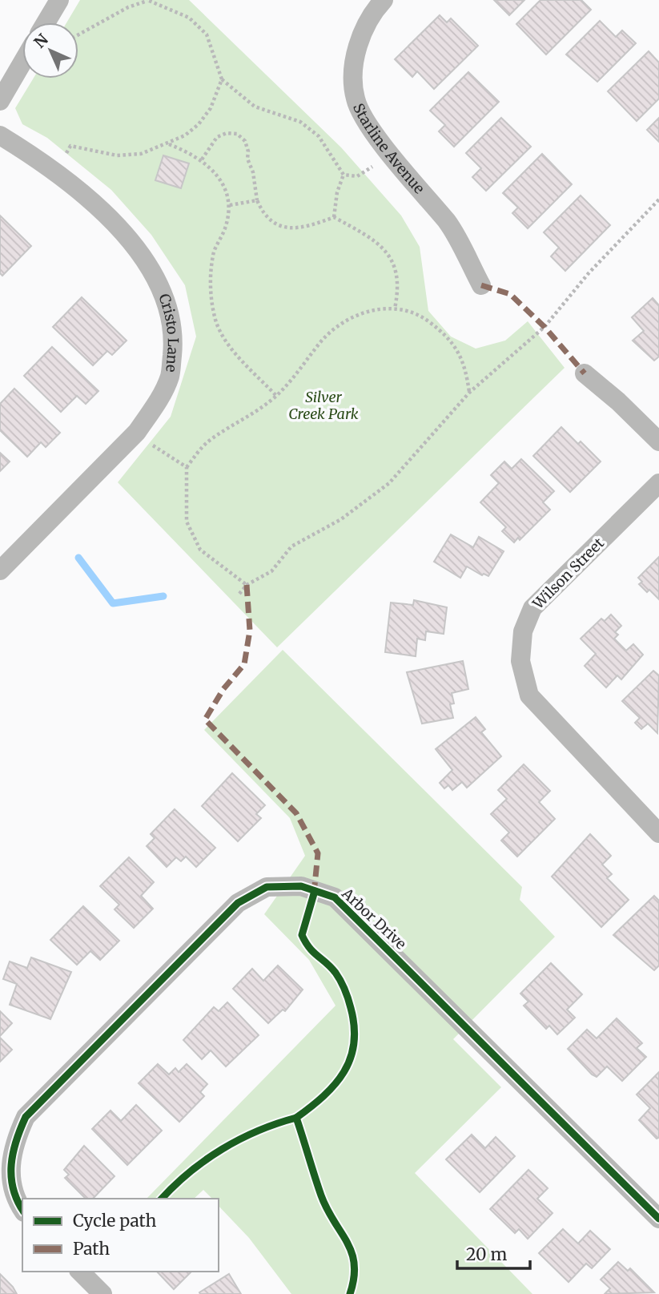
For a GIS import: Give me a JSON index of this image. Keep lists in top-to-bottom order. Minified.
{"streets":{"street":["Starline Avenue","Cristo Lane","Wilson Street","Arbor Drive"]},"parks":["Silver Creek Park"],"legend":["Cycle path","Path"],"scale_bar":"20 m","north":"top left"}
